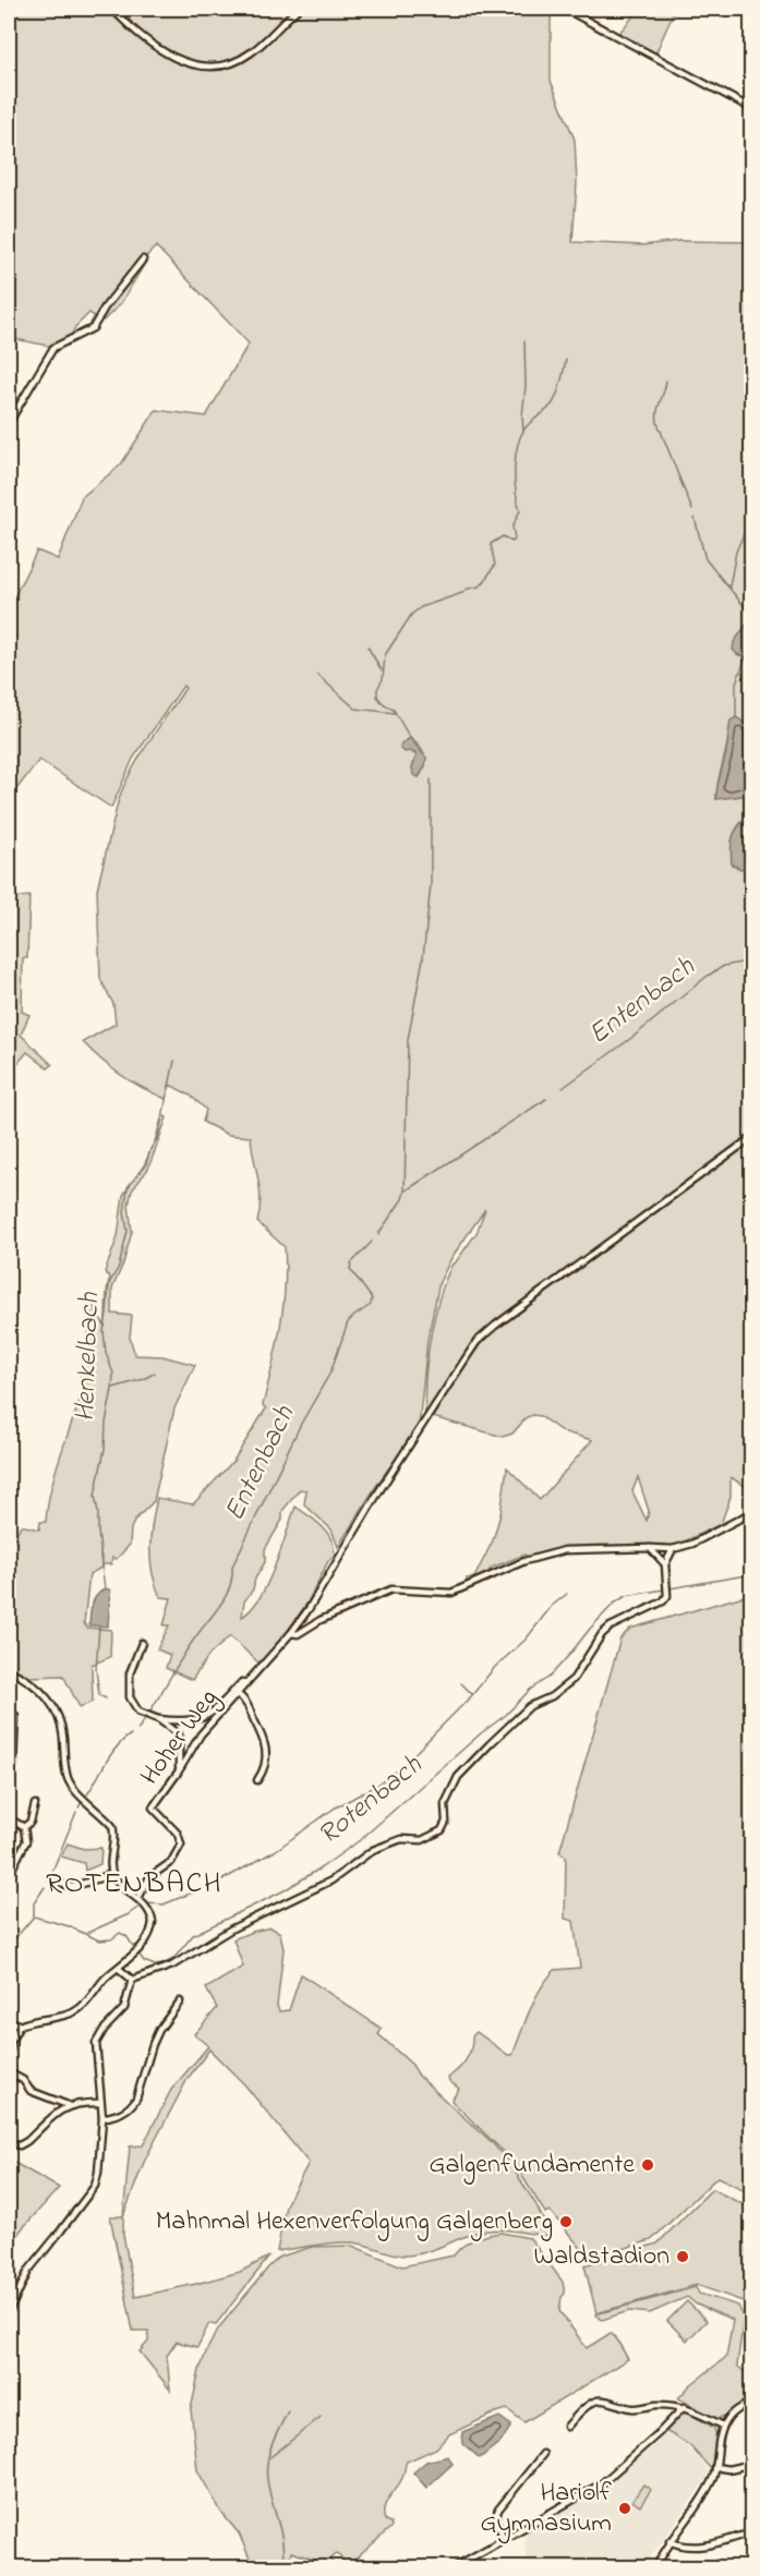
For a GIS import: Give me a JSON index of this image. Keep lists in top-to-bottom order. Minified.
{"streets":{"street":["Hoher Weg"]},"districts":["ROTENBACH"],"water":["Entenbach","Henkelbach","Rotenbach"],"places":["Galgenfundamente","Mahnmal Hexenverfolgung Galgenberg","Waldstadion","Hariolf Gymnasium"]}
